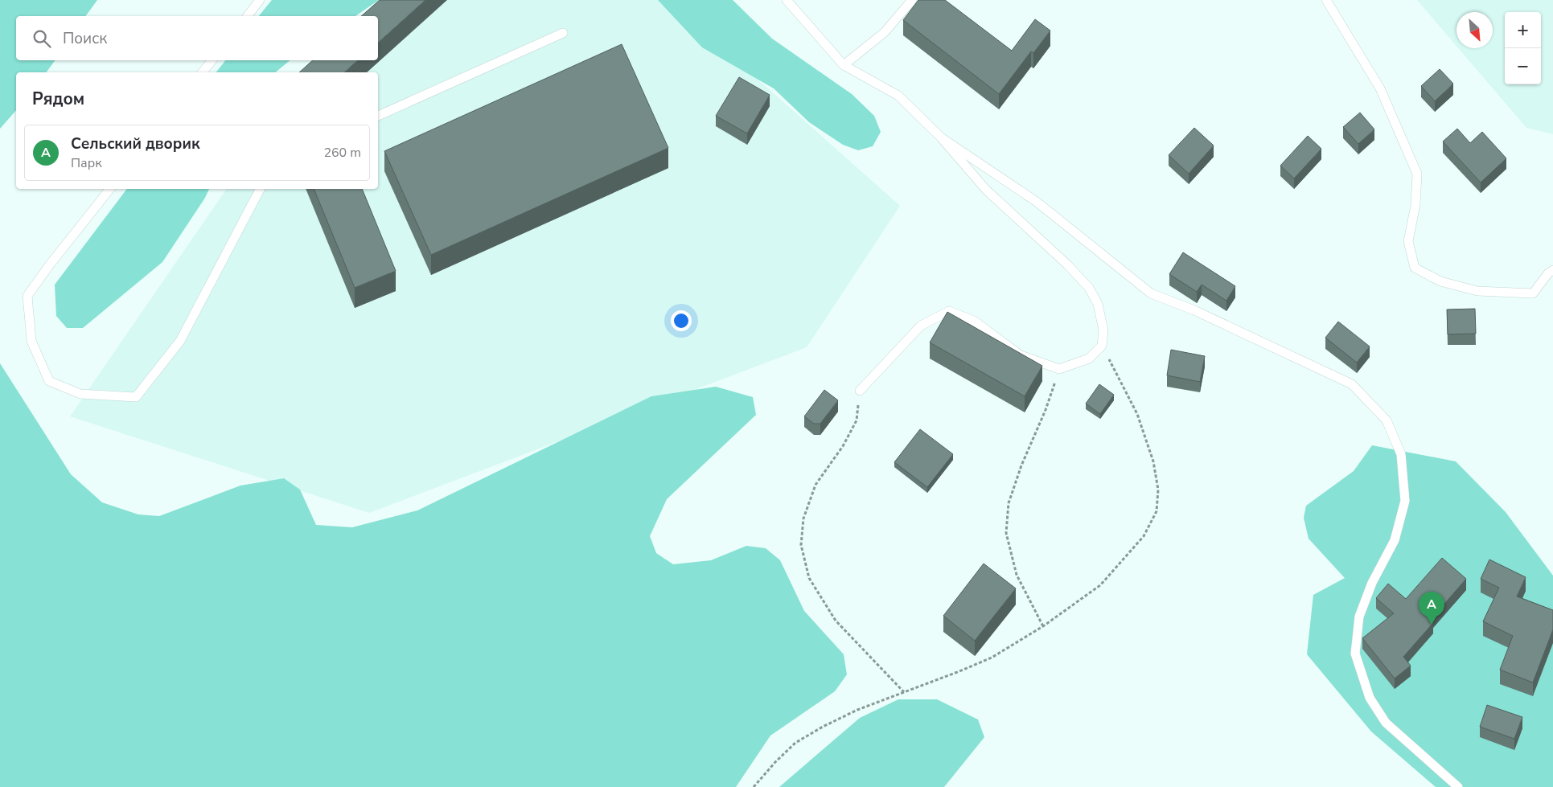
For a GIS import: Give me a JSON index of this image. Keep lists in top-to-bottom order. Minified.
{"north":"bottom right","page":{"map_buttons":["+","−"],"search":"Поиск","heading":"Рядом","list":[{"mark":"A","name":"Сельский дворик","note":"Парк","value":"260 m"}],"pins":"A"}}
